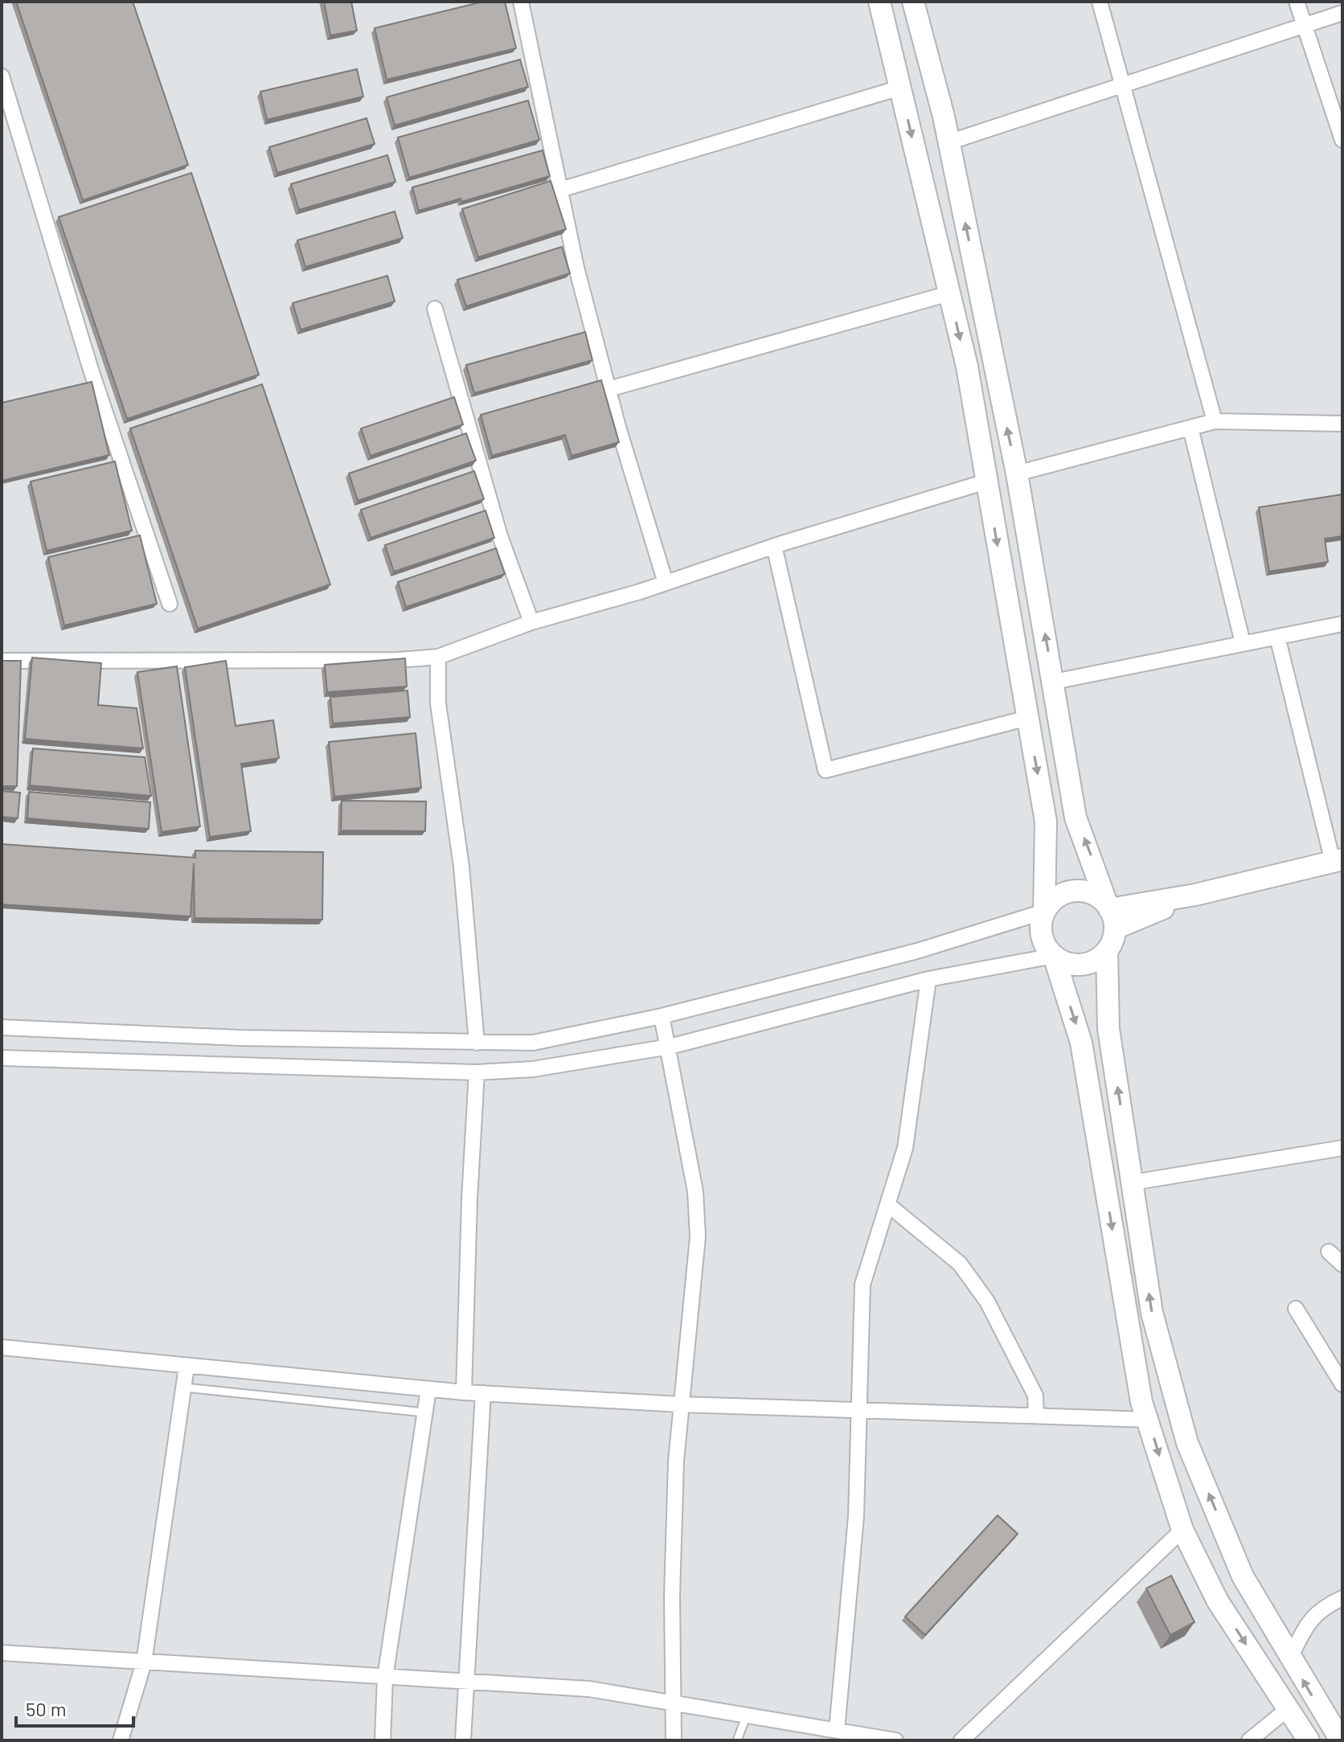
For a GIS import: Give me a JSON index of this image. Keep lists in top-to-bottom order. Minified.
{"scale_bar":"50 m"}
